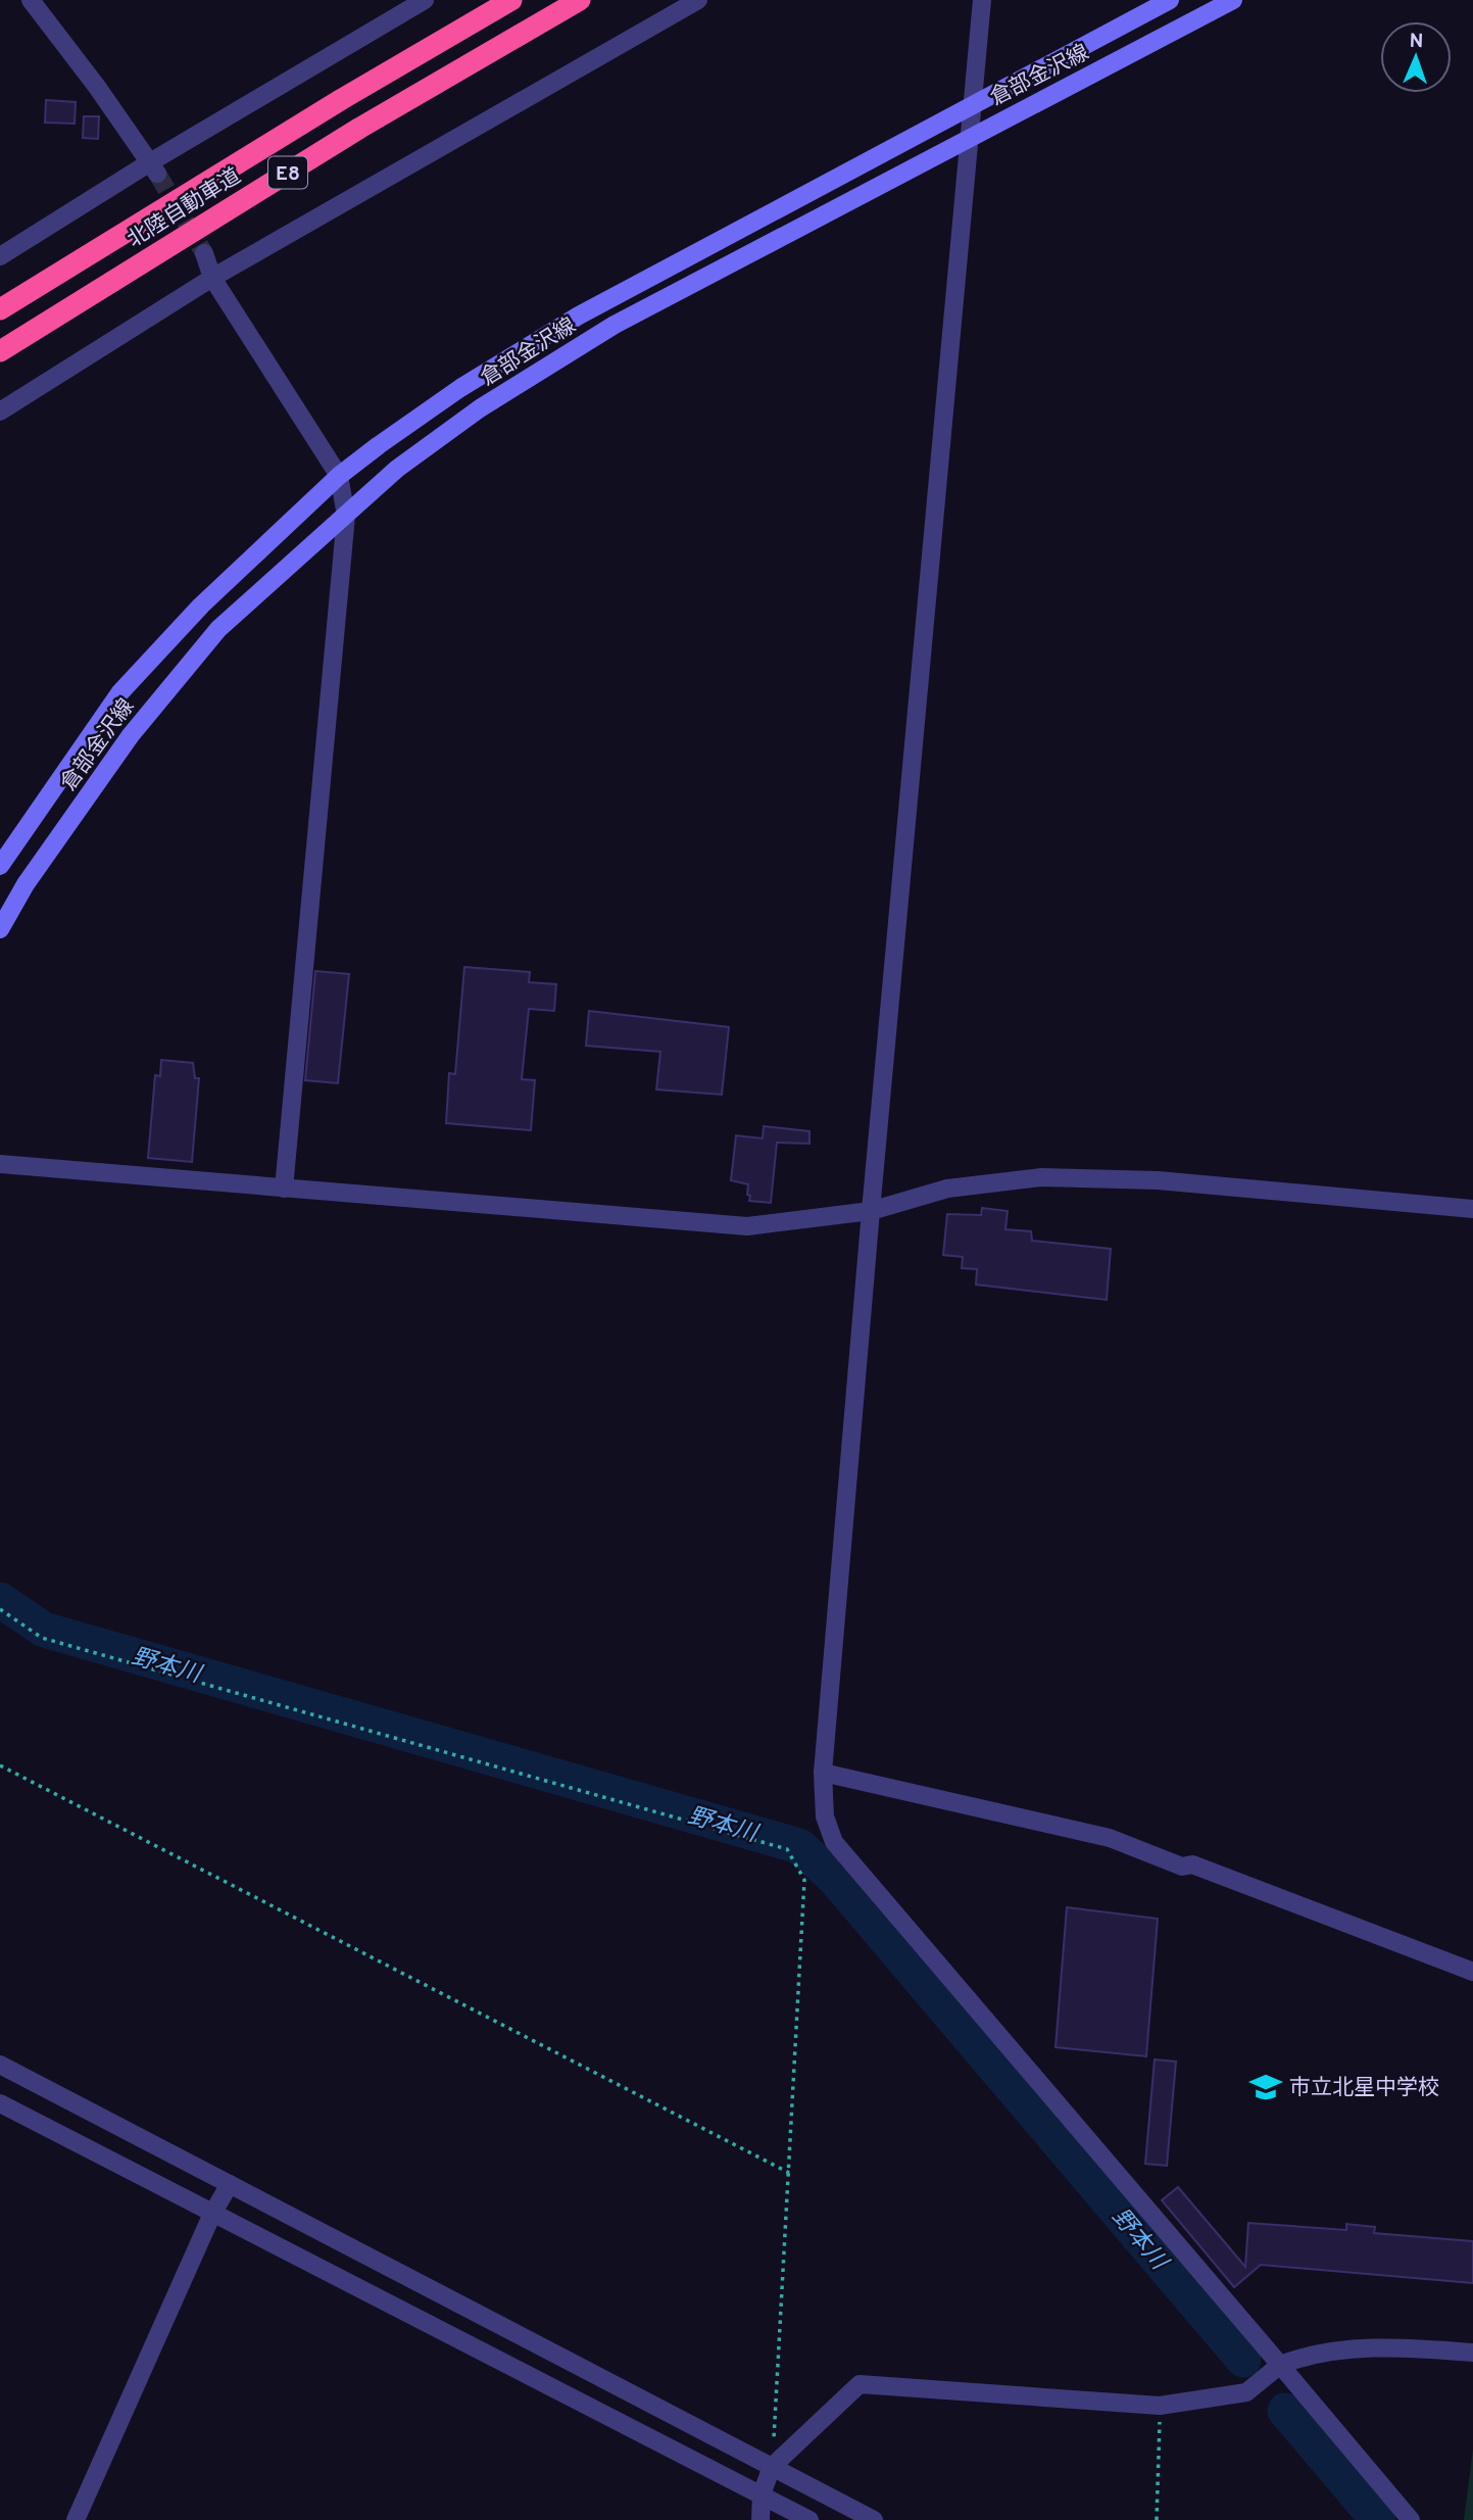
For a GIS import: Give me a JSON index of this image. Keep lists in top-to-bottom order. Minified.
{"streets":{"highway":["E8","北陸自動車道"],"main road":["倉部金沢線"]},"water":["野本川"],"places":{"school or university":["市立北星中学校"]},"north":"top"}
